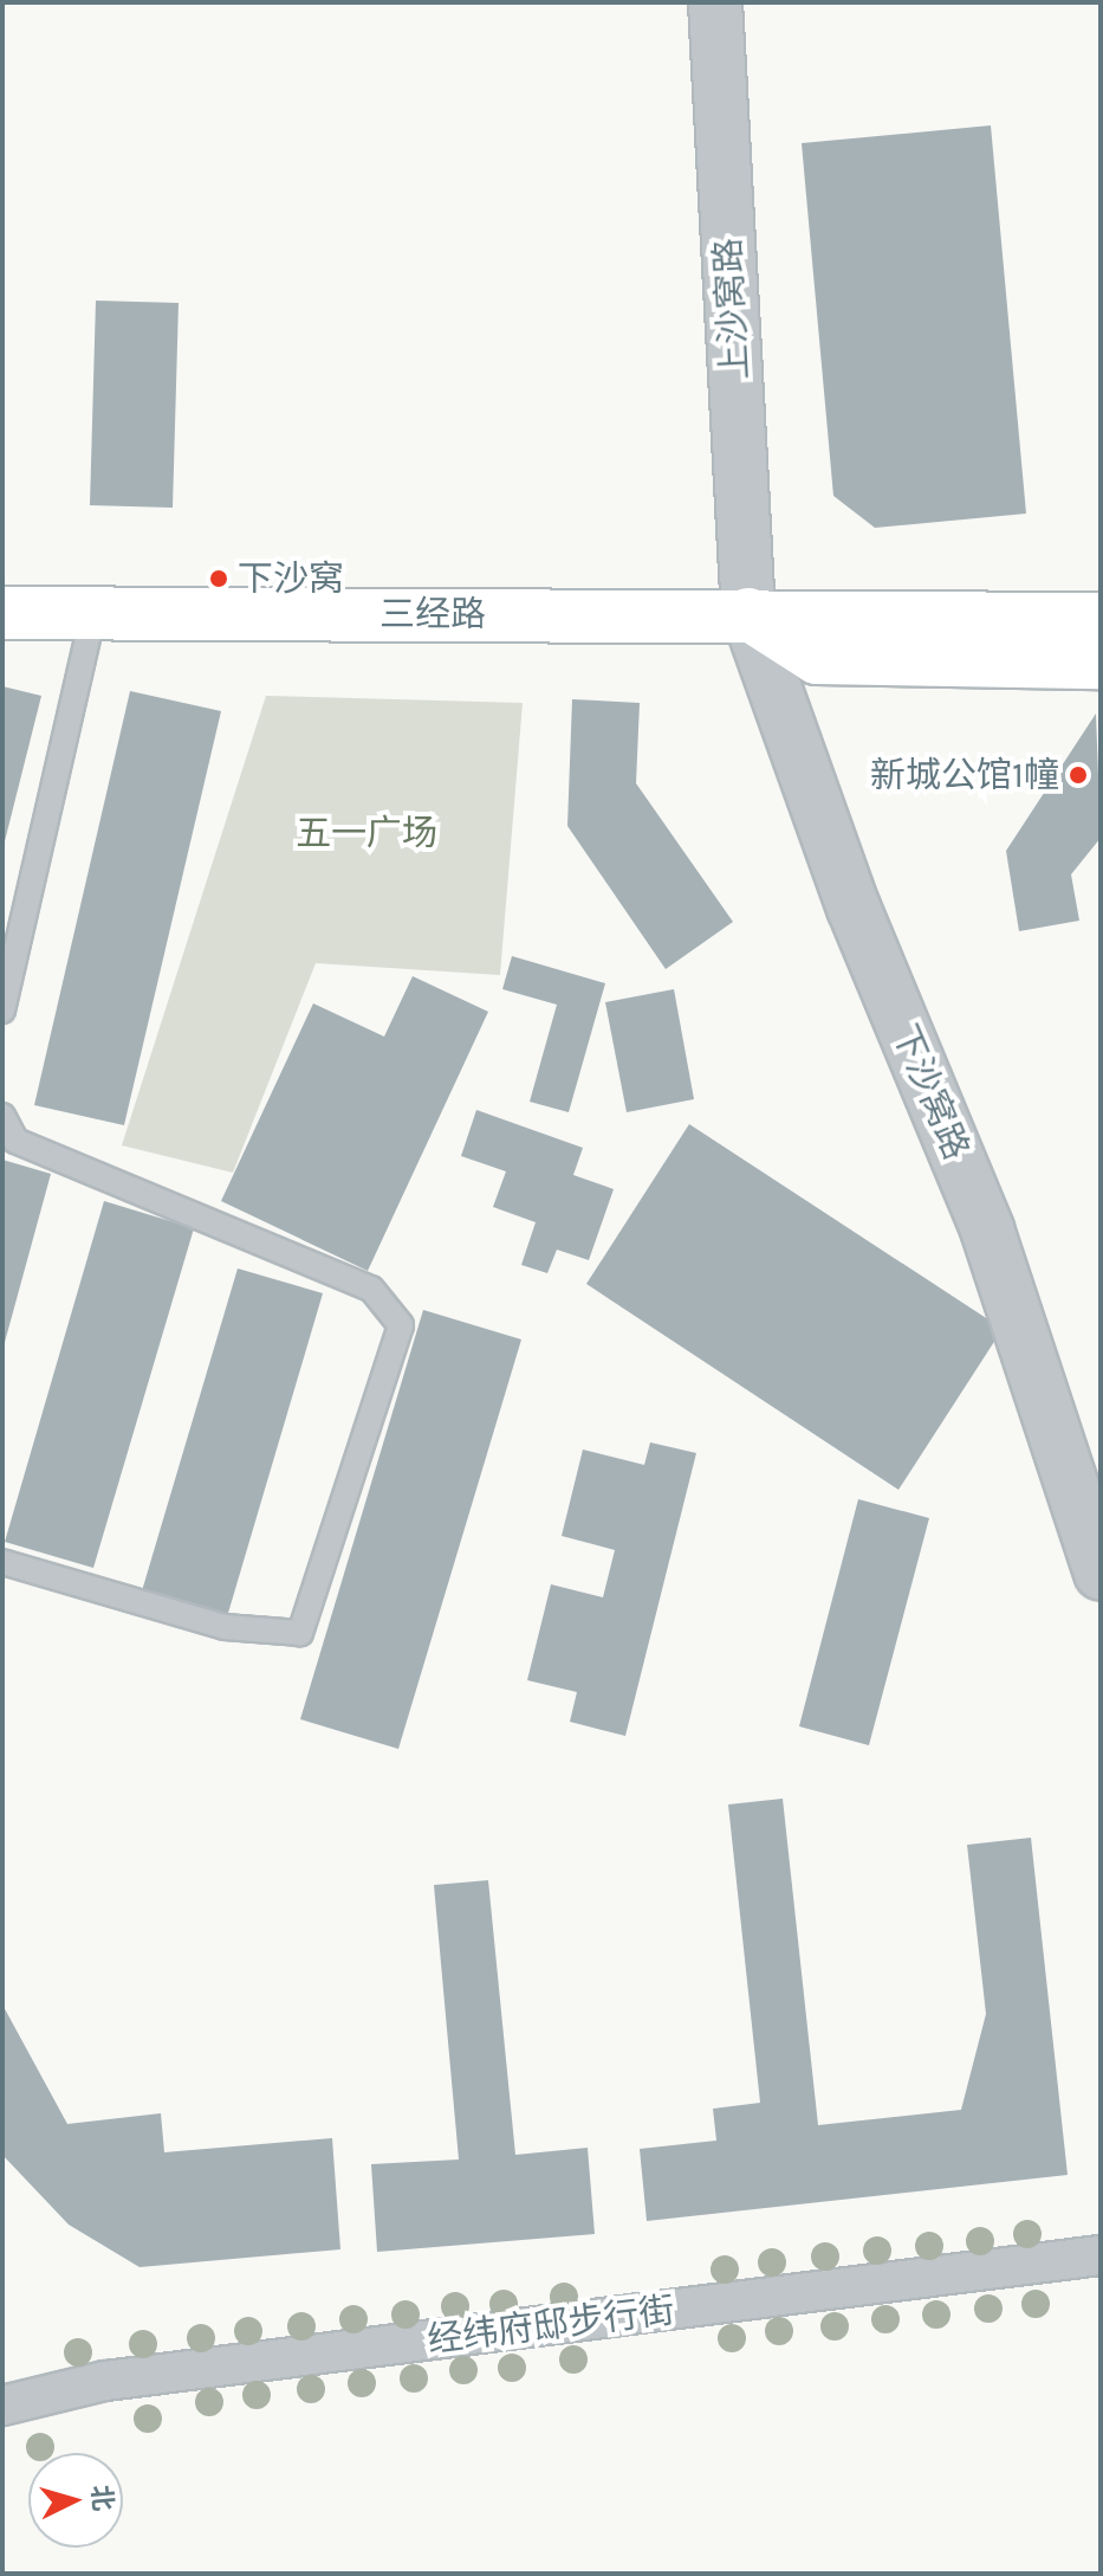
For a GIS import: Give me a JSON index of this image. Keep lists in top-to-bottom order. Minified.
{"streets":{"main road":["三经路"],"street":["上沙窝路","下沙窝路","经纬府邸步行街"]},"crossings":[["上沙窝路","三经路"],["上沙窝路","下沙窝路"],["三经路","下沙窝路"]],"parks":["五一广场"],"places":["下沙窝","新城公馆1幢"],"north":"right"}
